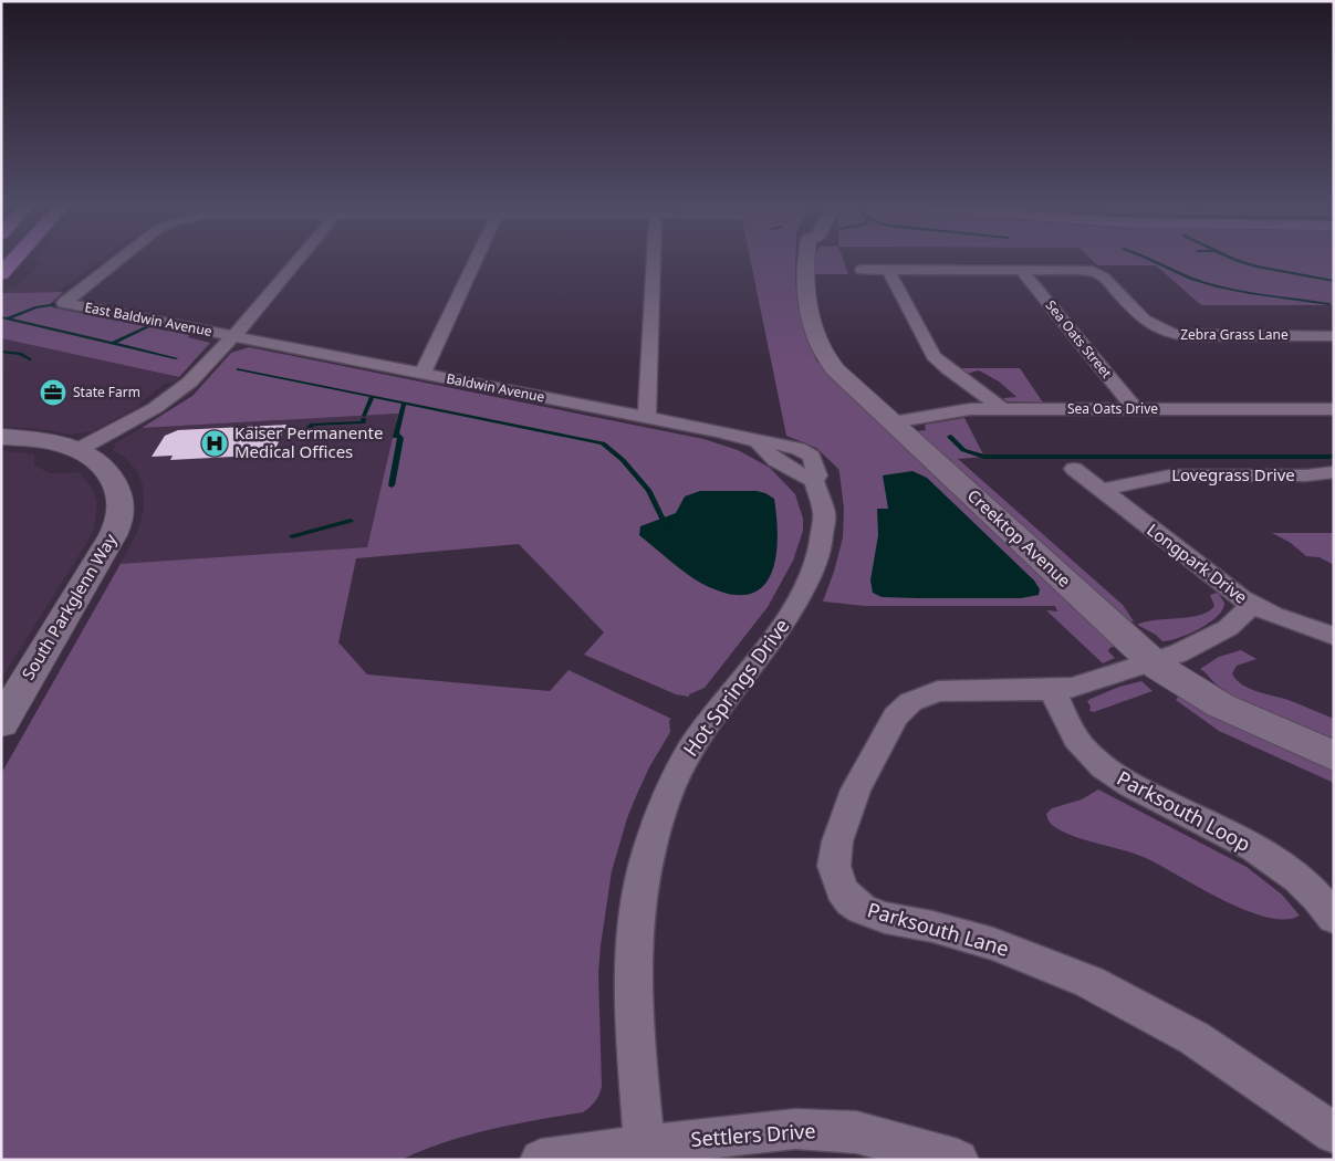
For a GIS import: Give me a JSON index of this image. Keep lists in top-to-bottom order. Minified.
{"streets":{"street":["East Baldwin Avenue","Zebra Grass Lane","Sea Oats Street","Baldwin Avenue","Sea Oats Drive","Lovegrass Drive","Creektop Avenue","Longpark Drive","South Parkglenn Way","Hot Springs Drive","Parksouth Loop","Parksouth Lane","Settlers Drive"]},"crossings":[["East Baldwin Avenue","Baldwin Avenue"],["Zebra Grass Lane","Sea Oats Street"],["Sea Oats Street","Sea Oats Drive"],["Baldwin Avenue","Hot Springs Drive"],["Sea Oats Drive","Creektop Avenue"],["Lovegrass Drive","Longpark Drive"],["Creektop Avenue","Parksouth Lane"],["Longpark Drive","Parksouth Lane"],["Hot Springs Drive","Settlers Drive"],["Parksouth Loop","Parksouth Lane"]],"places":{"office":["State Farm"],"hospital":["Kaiser Permanente Medical Offices"]}}
